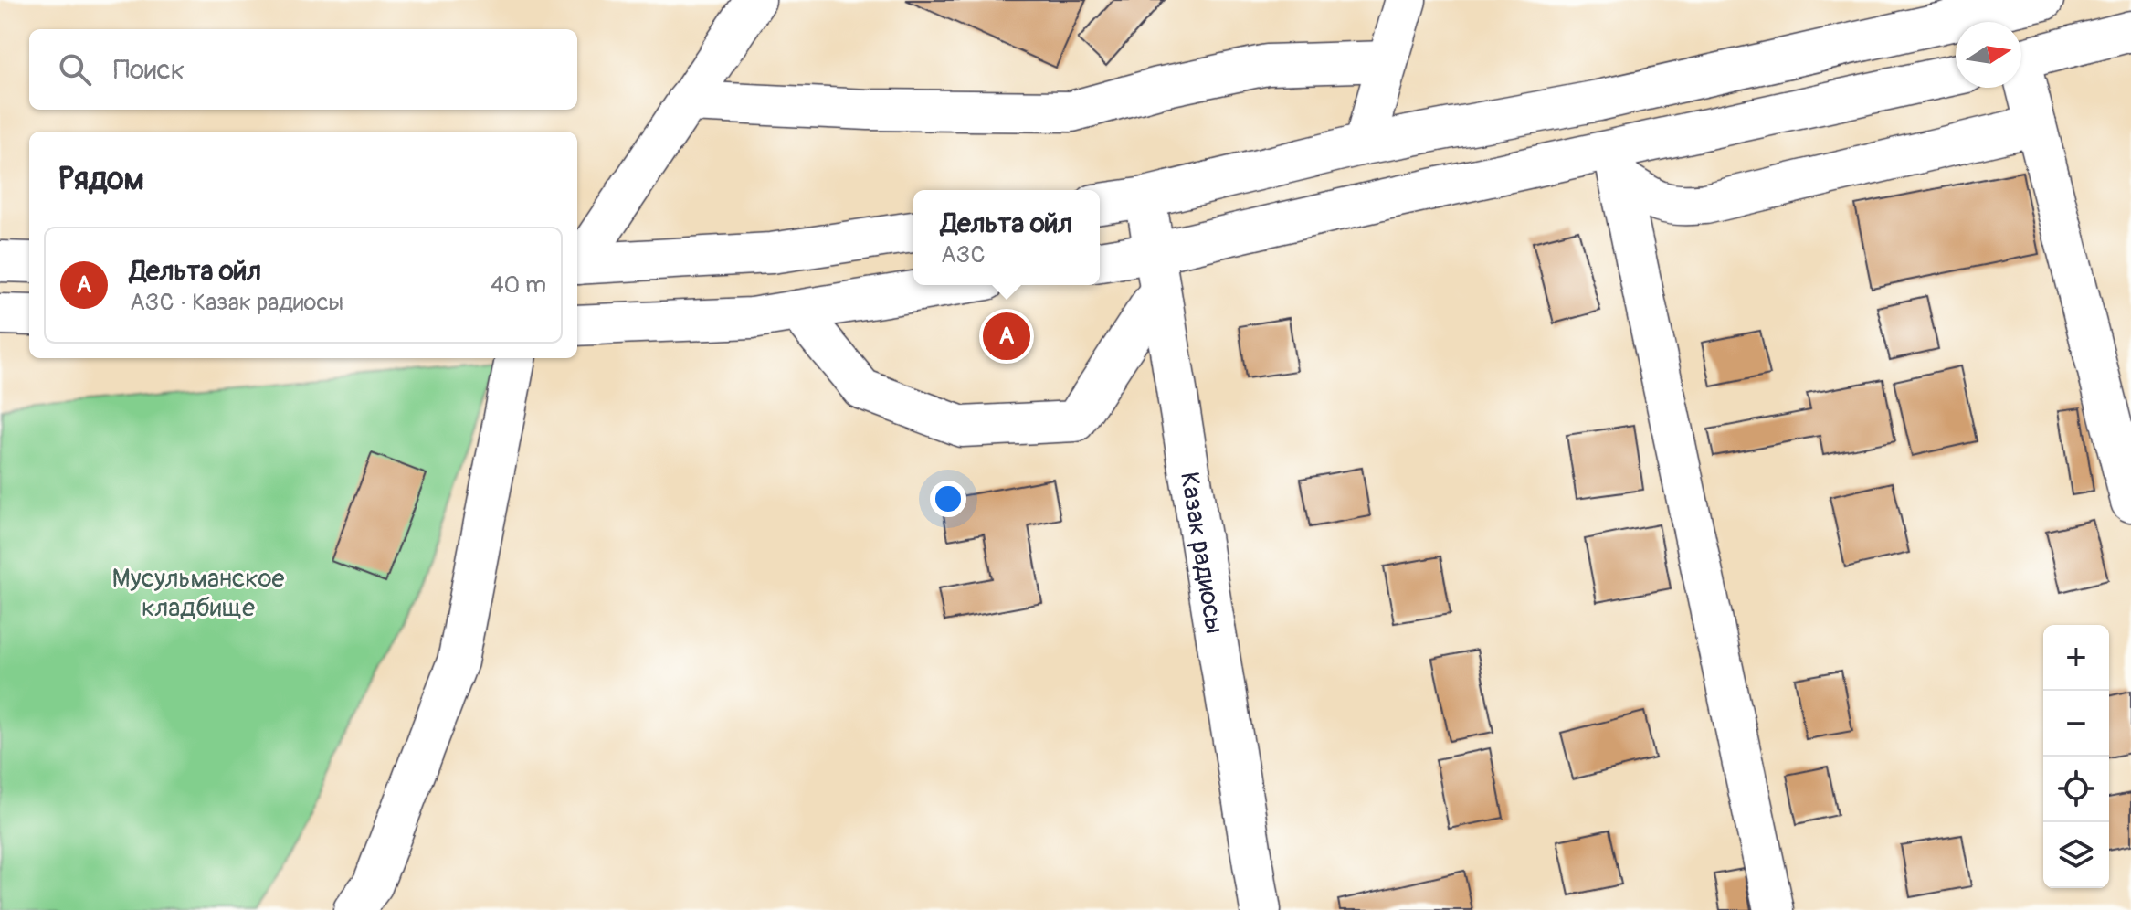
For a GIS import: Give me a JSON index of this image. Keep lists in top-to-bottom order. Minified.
{"streets":{"street":["Казак радиосы"]},"parks":["Мусульманское кладбище"],"north":"right","page":{"search":"Поиск","heading":"Рядом","popup":["Дельта ойл","АЗС"],"list":[{"mark":"A","name":"Дельта ойл","note":"АЗС · Казак радиосы","value":"40 m"}],"pins":"A","map_buttons":["+","−"]}}
